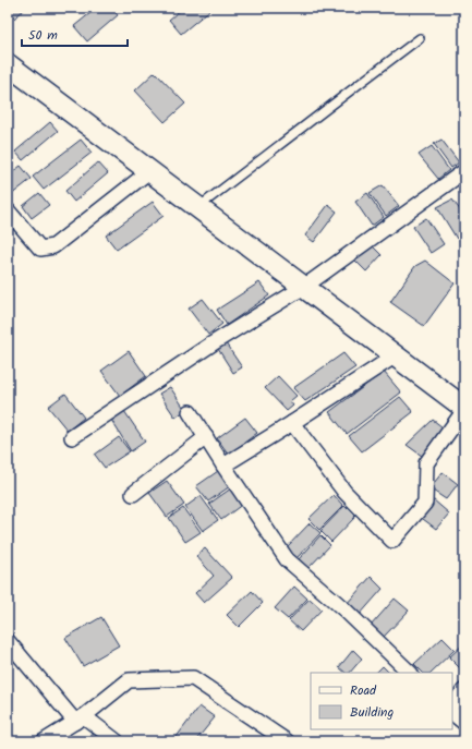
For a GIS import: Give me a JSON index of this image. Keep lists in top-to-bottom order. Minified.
{"legend":["Road","Building"],"scale_bar":"50 m"}
